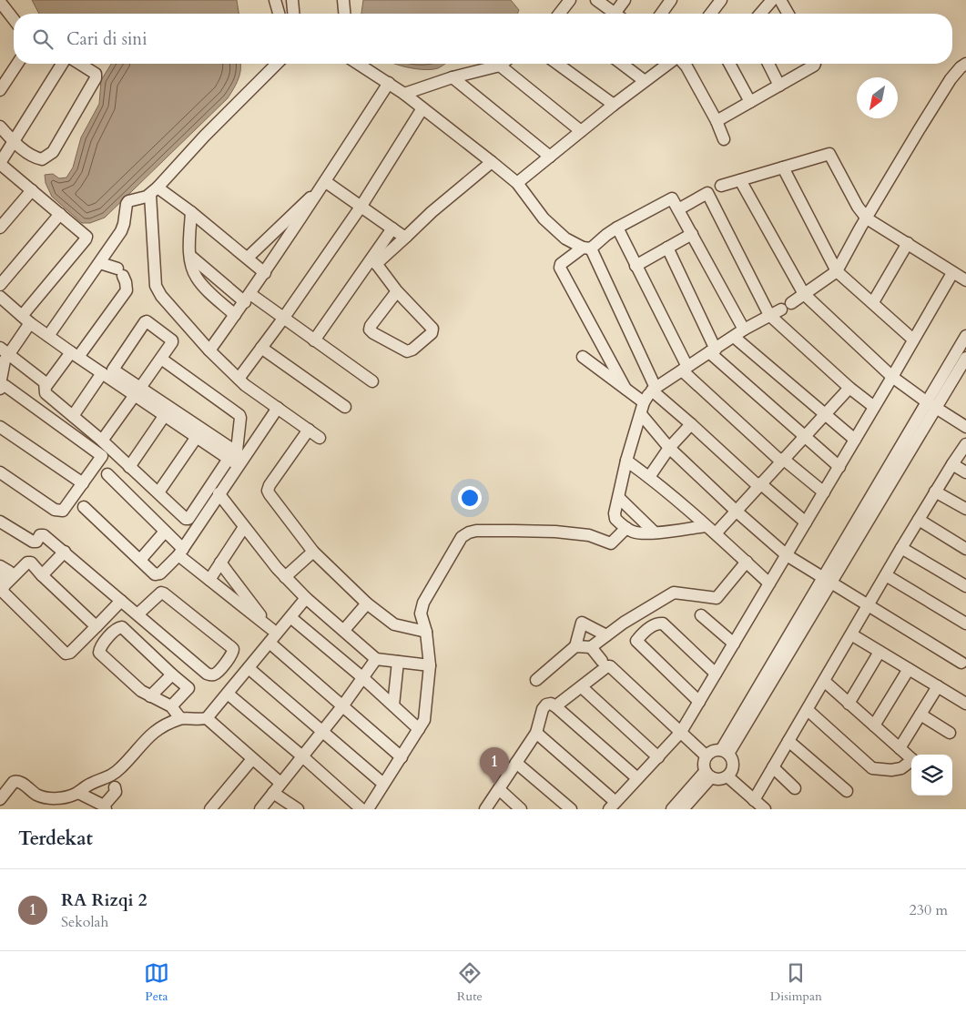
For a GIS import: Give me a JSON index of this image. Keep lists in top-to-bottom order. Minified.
{"north":"bottom left","page":{"search":"Cari di sini","pins":"1","heading":"Terdekat","list":[{"mark":"1","name":"RA Rizqi 2","note":"Sekolah","value":"230 m"}],"nav":["Peta","Rute","Disimpan"]}}
